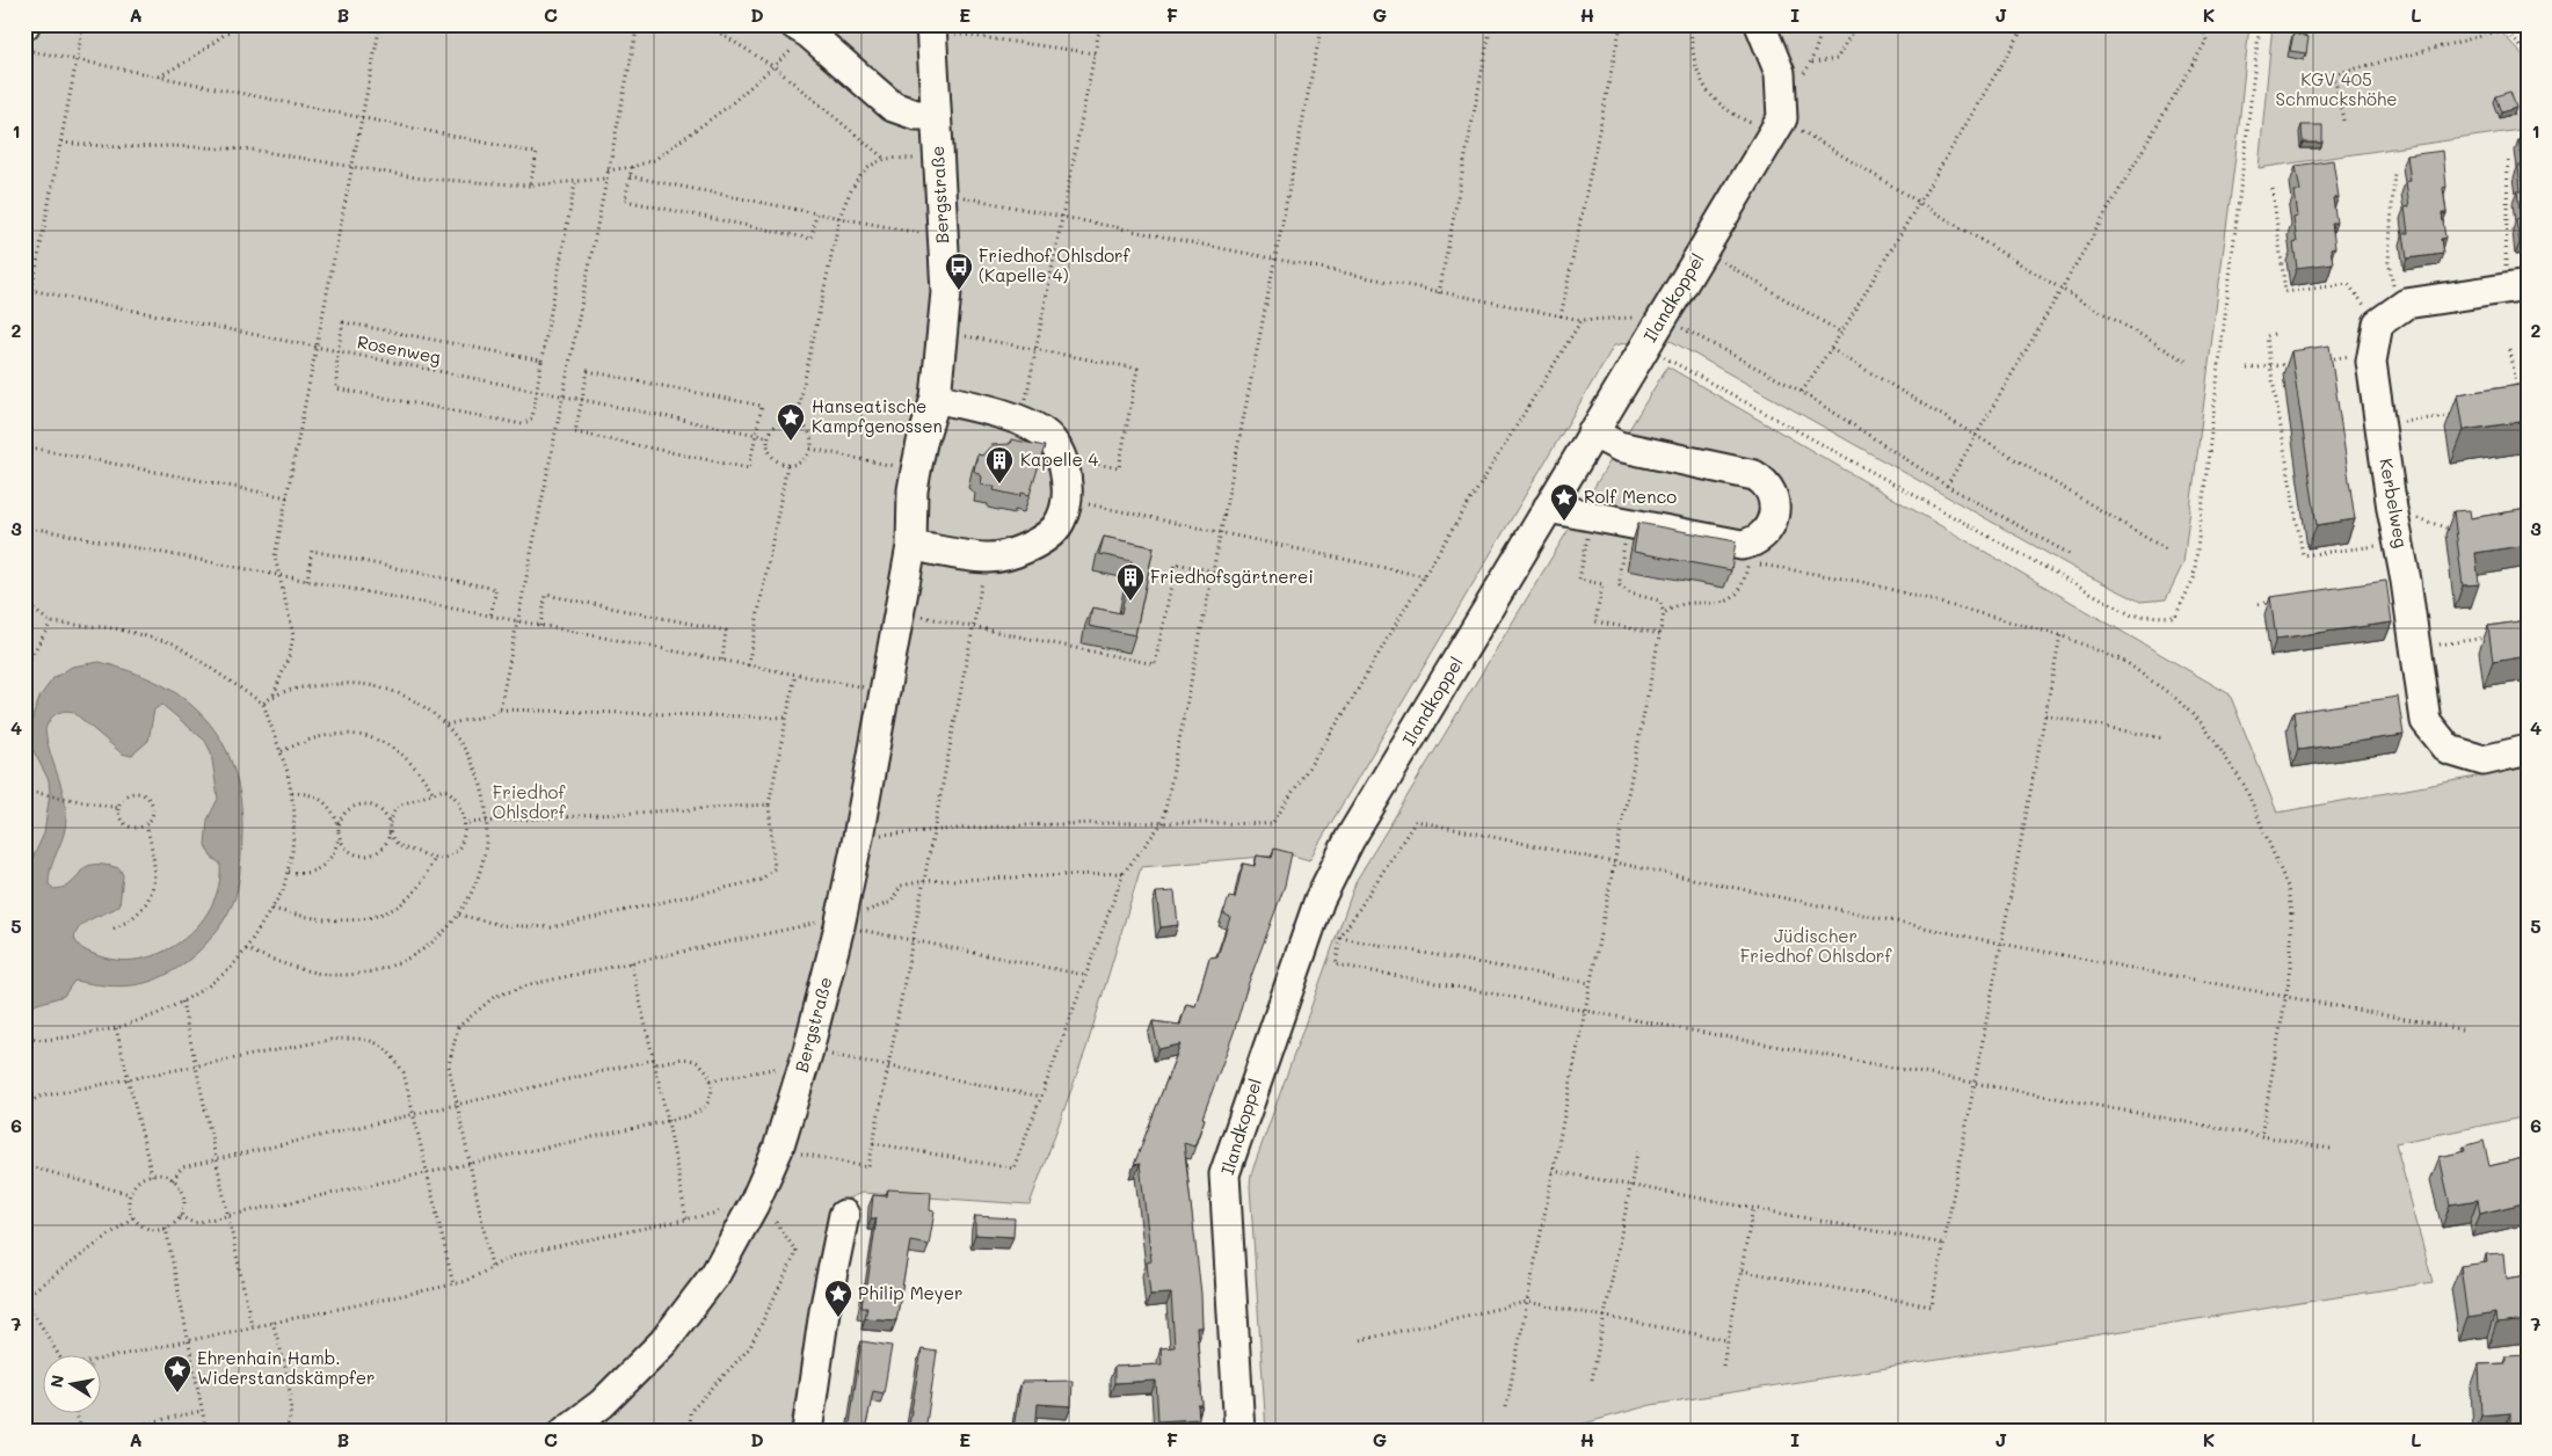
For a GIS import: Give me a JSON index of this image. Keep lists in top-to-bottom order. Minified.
{"streets":{"street":["Bergstraße","Ilandkoppel","Kerbelweg"],"path":["Rosenweg"]},"parks":["KGV 405 Schmuckshöhe","Friedhof Ohlsdorf","Jüdischer Friedhof Ohlsdorf"],"places":{"bus stop":["Friedhof Ohlsdorf (Kapelle 4)"],"place":["Hanseatische Kampfgenossen","Rolf Menco","Philip Meyer","Ehrenhain Hamb. Widerstandskämpfer"],"building":["Kapelle 4","Friedhofsgärtnerei"]},"north":"left","grid":{"columns":["A","B","C","D","E","F","G","H","I","J","K","L"],"rows":["1","2","3","4","5","6","7"]}}
